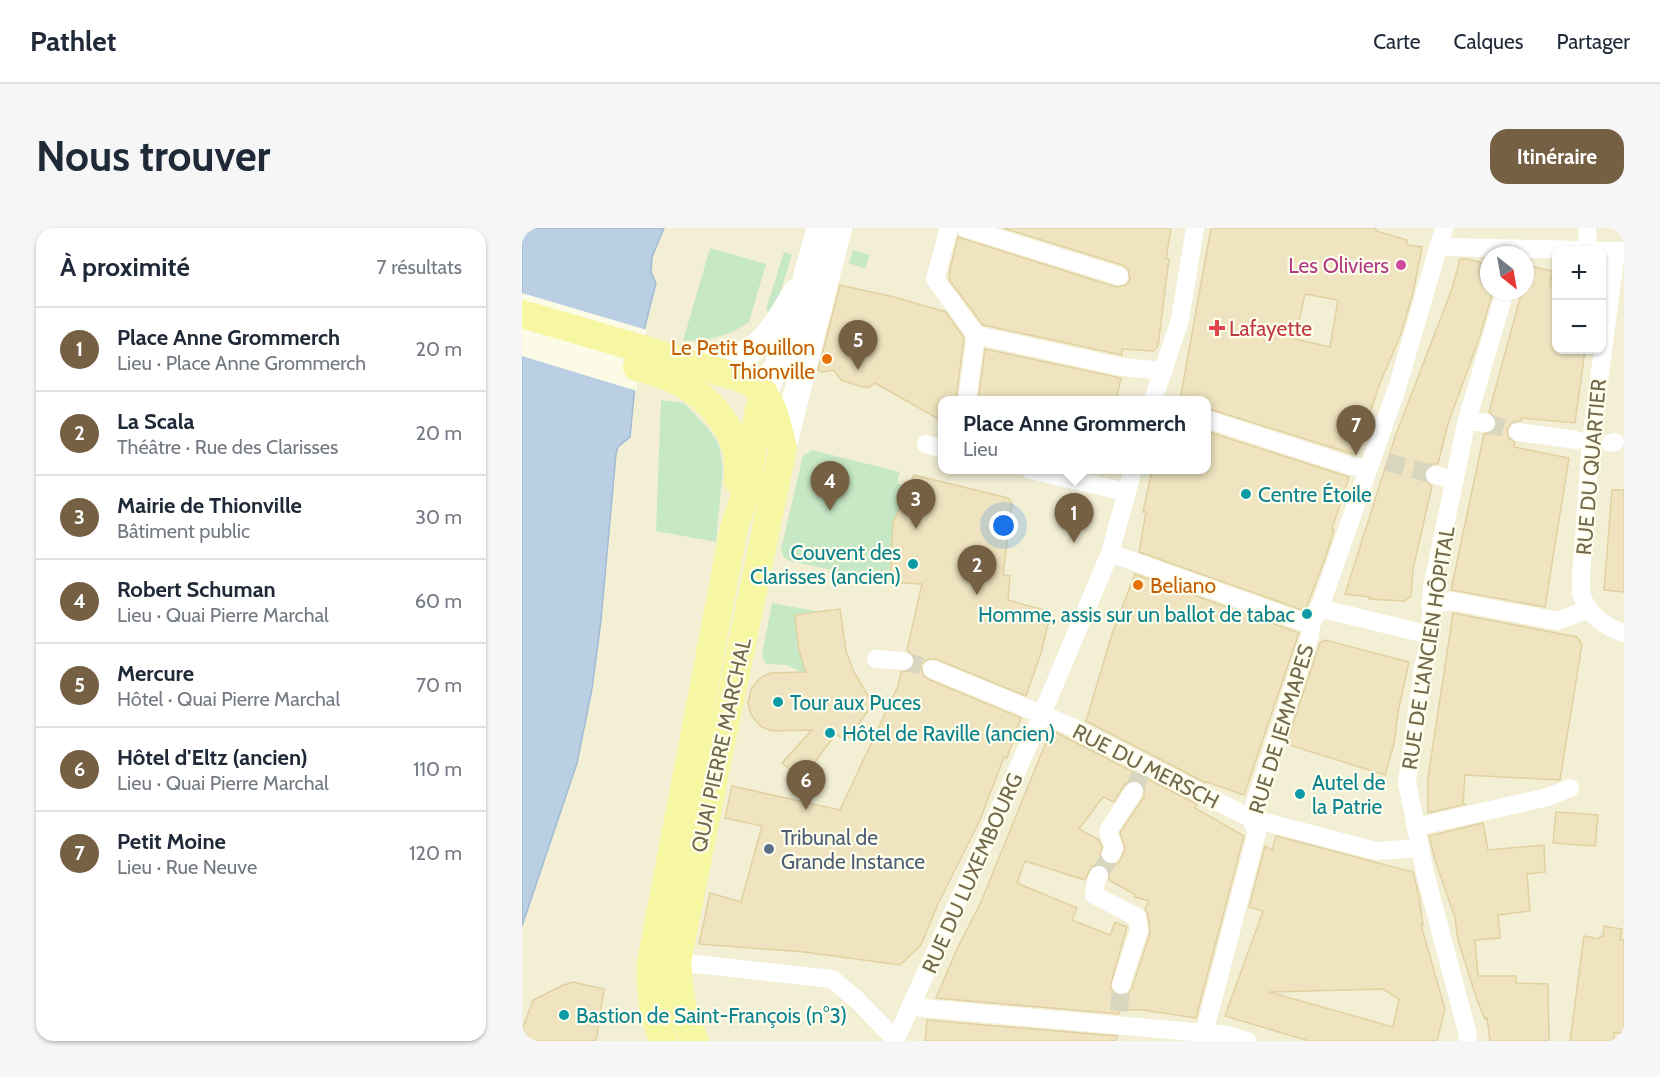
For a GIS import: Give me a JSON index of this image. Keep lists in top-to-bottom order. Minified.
{"streets":{"main road":["QUAI PIERRE MARCHAL"],"street":["RUE DU QUARTIER","RUE DE L'ANCIEN HÔPITAL","RUE DE JEMMAPES","RUE DU MERSCH","RUE DU LUXEMBOURG"]},"crossings":[["RUE DE L'ANCIEN HÔPITAL","RUE DU MERSCH"],["RUE DE JEMMAPES","RUE DU MERSCH"],["RUE DU MERSCH","RUE DU LUXEMBOURG"]],"places":{"other":["Les Oliviers","Le Petit Bouillon Thionville","Centre Étoile","Couvent des Clarisses (ancien)","Beliano","Homme, assis sur un ballot de tabac","Tour aux Puces","Hôtel de Raville (ancien)","Autel de la Patrie","Tribunal de Grande Instance","Bastion de Saint-François (n°3)"],"health":["Lafayette"]},"north":"bottom right","page":{"header":"Pathlet","nav":["Carte","Calques","Partager"],"buttons":"Itinéraire","title":"Nous trouver","heading":["À proximité","7 résultats"],"map_buttons":["+","−"],"list":[{"mark":"1","name":"Place Anne Grommerch","note":"Lieu · Place Anne Grommerch","value":"20 m"},{"mark":"2","name":"La Scala","note":"Théâtre · Rue des Clarisses","value":"20 m"},{"mark":"3","name":"Mairie de Thionville","note":"Bâtiment public","value":"30 m"},{"mark":"4","name":"Robert Schuman","note":"Lieu · Quai Pierre Marchal","value":"60 m"},{"mark":"5","name":"Mercure","note":"Hôtel · Quai Pierre Marchal","value":"70 m"},{"mark":"6","name":"Hôtel d'Eltz (ancien)","note":"Lieu · Quai Pierre Marchal","value":"110 m"},{"mark":"7","name":"Petit Moine","note":"Lieu · Rue Neuve","value":"120 m"}],"pins":["5","7","4","3","1","2","6"],"popup":["Place Anne Grommerch","Lieu"]}}
